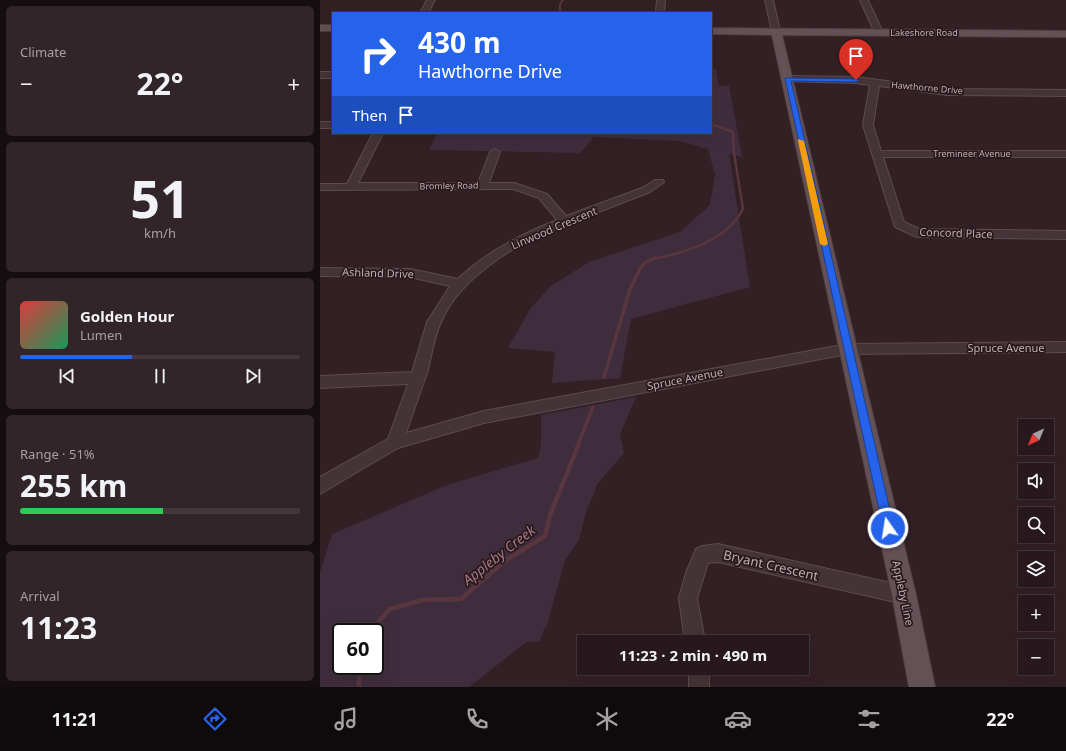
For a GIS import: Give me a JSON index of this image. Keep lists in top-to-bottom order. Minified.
{"streets":{"main road":["Lakeshore Road","Appleby Line"],"street":["Hawthorne Drive","Tremineer Avenue","Bromley Road","Linwood Crescent","Concord Place","Ashland Drive","Spruce Avenue","Bryant Crescent"]},"crossings":[["Lakeshore Road","Appleby Line"],["Hawthorne Drive","Concord Place"],["Hawthorne Drive","Appleby Line"],["Tremineer Avenue","Concord Place"],["Bromley Road","Linwood Crescent"],["Linwood Crescent","Ashland Drive"],["Linwood Crescent","Spruce Avenue"],["Spruce Avenue","Appleby Line"],["Bryant Crescent","Appleby Line"]],"water":["Appleby Creek"],"north":"bottom left","page":{"tile":["Climate",["51","km/h"],["Range · 51%","255 km"],["Arrival","11:23"]],"turn":["430 m","Hawthorne Drive"],"heat":["−","22°","+"],"then":"Then","song":["Golden Hour","Lumen"],"map_buttons":["+","−"],"limit":"60","trip":"11:23 · 2 min · 490 m","tabs":["11:21","22°"]}}
